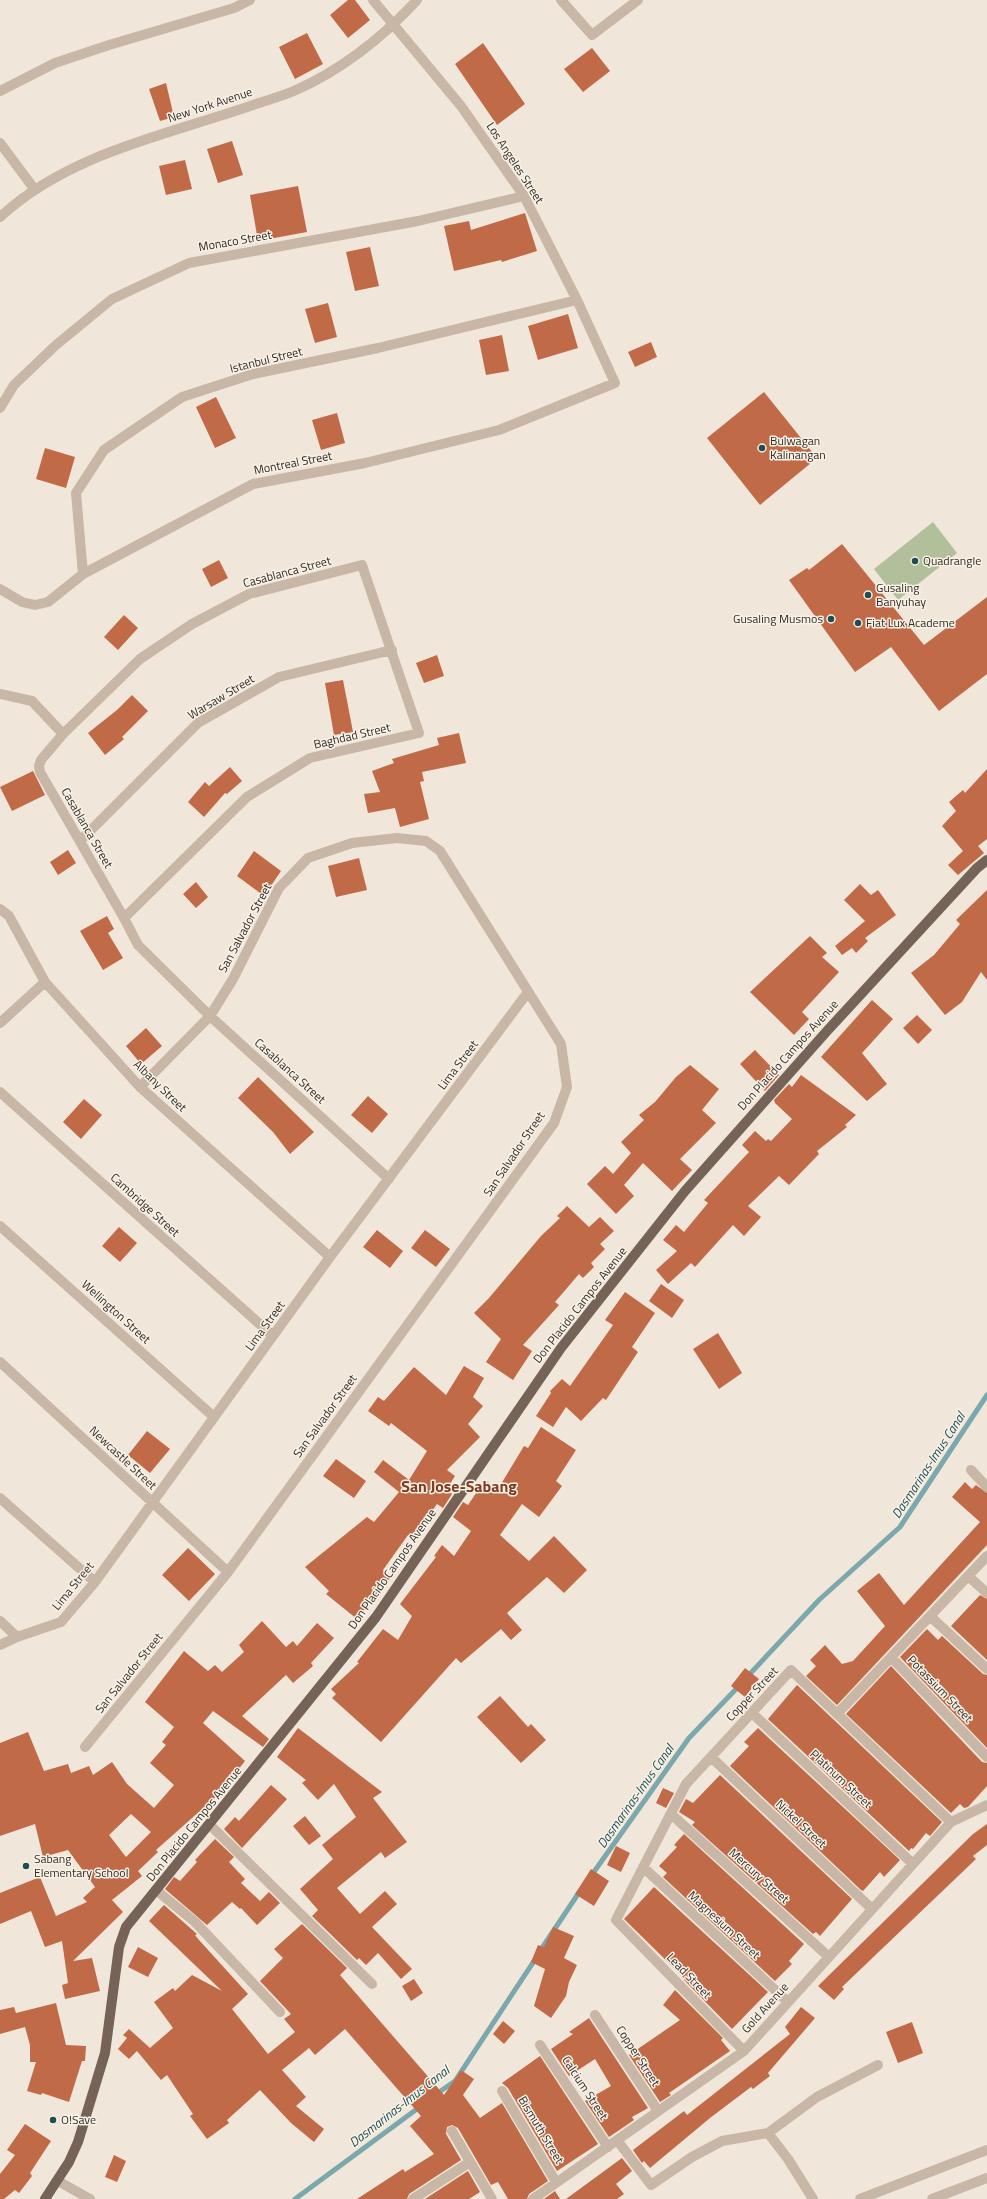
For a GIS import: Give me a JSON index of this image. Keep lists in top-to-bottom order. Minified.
{"streets":{"main road":["Don Placido Campos Avenue"],"street":["New York Avenue","Los Angeles Street","Monaco Street","Istanbul Street","Montreal Street","Casablanca Street","Warsaw Street","Baghdad Street","San Salvador Street","Lima Street","Albany Street","Cambridge Street","Wellington Street","Newcastle Street","Potassium Street","Copper Street","Platinum Street","Nickel Street","Mercury Street","Magnesium Street","Lead Street","Gold Avenue","Calcium Street","Bismuth Street"]},"crossings":[["New York Avenue","Los Angeles Street"],["Los Angeles Street","Monaco Street"],["Los Angeles Street","Istanbul Street"],["Los Angeles Street","Montreal Street"],["Istanbul Street","Montreal Street"],["Casablanca Street","Warsaw Street"],["Casablanca Street","Baghdad Street"],["Casablanca Street","San Salvador Street"],["Casablanca Street","Lima Street"],["Warsaw Street","Baghdad Street"],["San Salvador Street","Lima Street"],["San Salvador Street","Albany Street"],["San Salvador Street","Newcastle Street"],["Lima Street","Albany Street"],["Lima Street","Cambridge Street"],["Lima Street","Wellington Street"],["Lima Street","Newcastle Street"],["Copper Street","Platinum Street"],["Copper Street","Nickel Street"],["Copper Street","Mercury Street"],["Copper Street","Magnesium Street"],["Copper Street","Lead Street"],["Copper Street","Gold Avenue"],["Platinum Street","Gold Avenue"],["Nickel Street","Gold Avenue"],["Mercury Street","Gold Avenue"],["Magnesium Street","Gold Avenue"],["Lead Street","Gold Avenue"],["Gold Avenue","Calcium Street"],["Gold Avenue","Bismuth Street"]],"districts":["San Jose-Sabang"],"water":["Dasmarinas-Imus Canal"],"places":["Bulwagan Kalinangan","Quadrangle","Gusaling Banyuhay","Gusaling Musmos","Fiat Lux Academe","Sabang Elementary School","O!Save"]}
